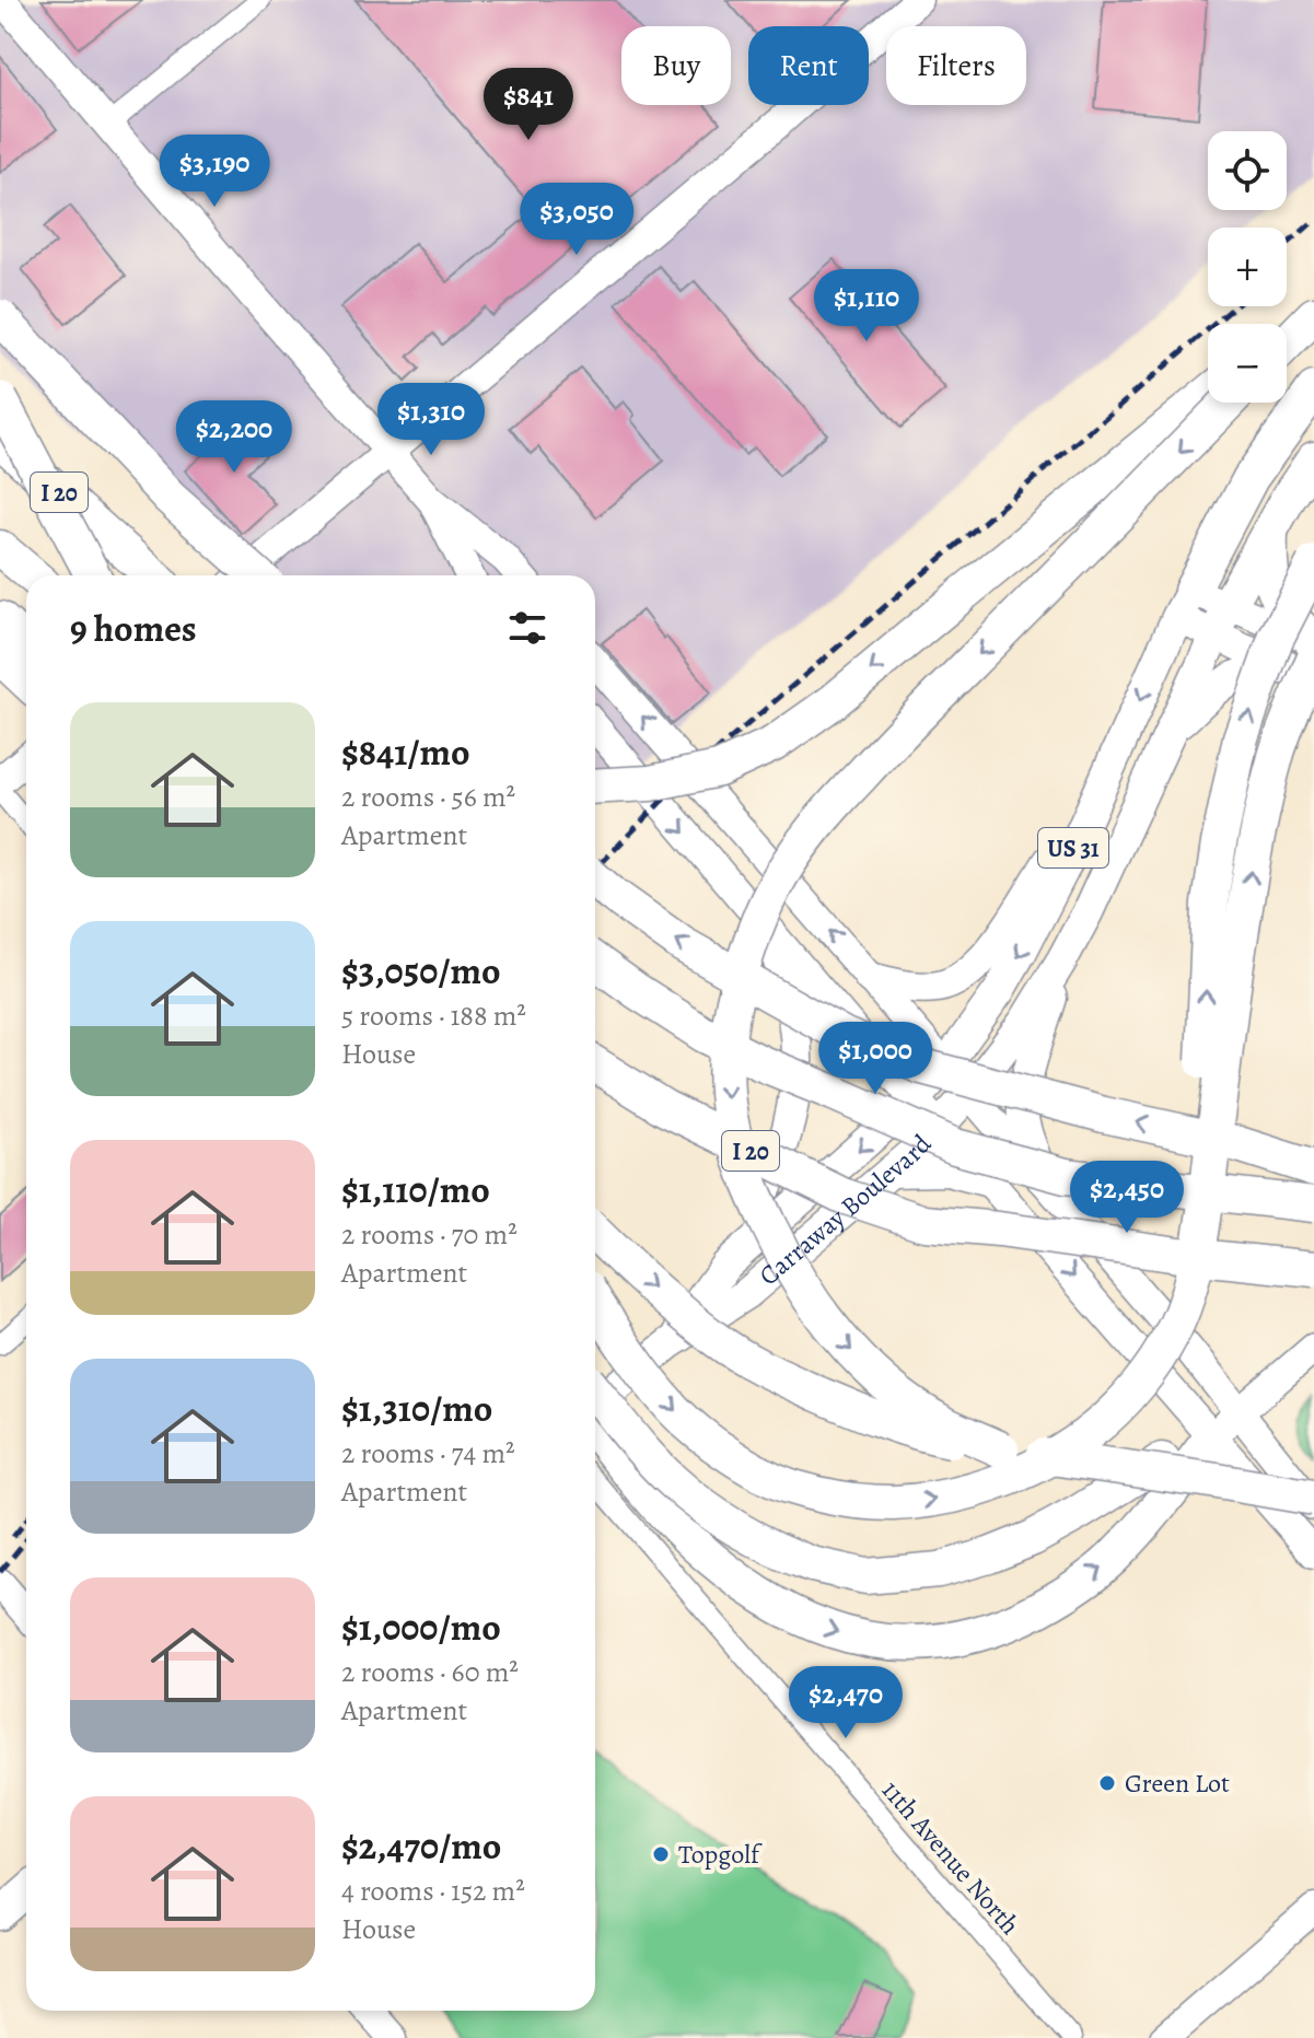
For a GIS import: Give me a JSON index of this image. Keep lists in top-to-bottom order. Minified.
{"streets":{"highway":["I 20","US 31"],"main road":["Carraway Boulevard"],"street":["11th Avenue North"]},"crossings":[["US 31","Carraway Boulevard"]],"places":["Green Lot","Topgolf"],"page":{"chip":["Buy","Rent","Filters"],"price":["$841","$3,190","$3,050","$1,110","$1,310","$2,200","$1,000","$2,450","$2,470"],"map_buttons":["+","−"],"heading":"9 homes","list":[{"name":"$841/mo","note":"2 rooms · 56 m² · Apartment"},{"name":"$3,050/mo","note":"5 rooms · 188 m² · House"},{"name":"$1,110/mo","note":"2 rooms · 70 m² · Apartment"},{"name":"$1,310/mo","note":"2 rooms · 74 m² · Apartment"},{"name":"$1,000/mo","note":"2 rooms · 60 m² · Apartment"},{"name":"$2,470/mo","note":"4 rooms · 152 m² · House"}]}}
